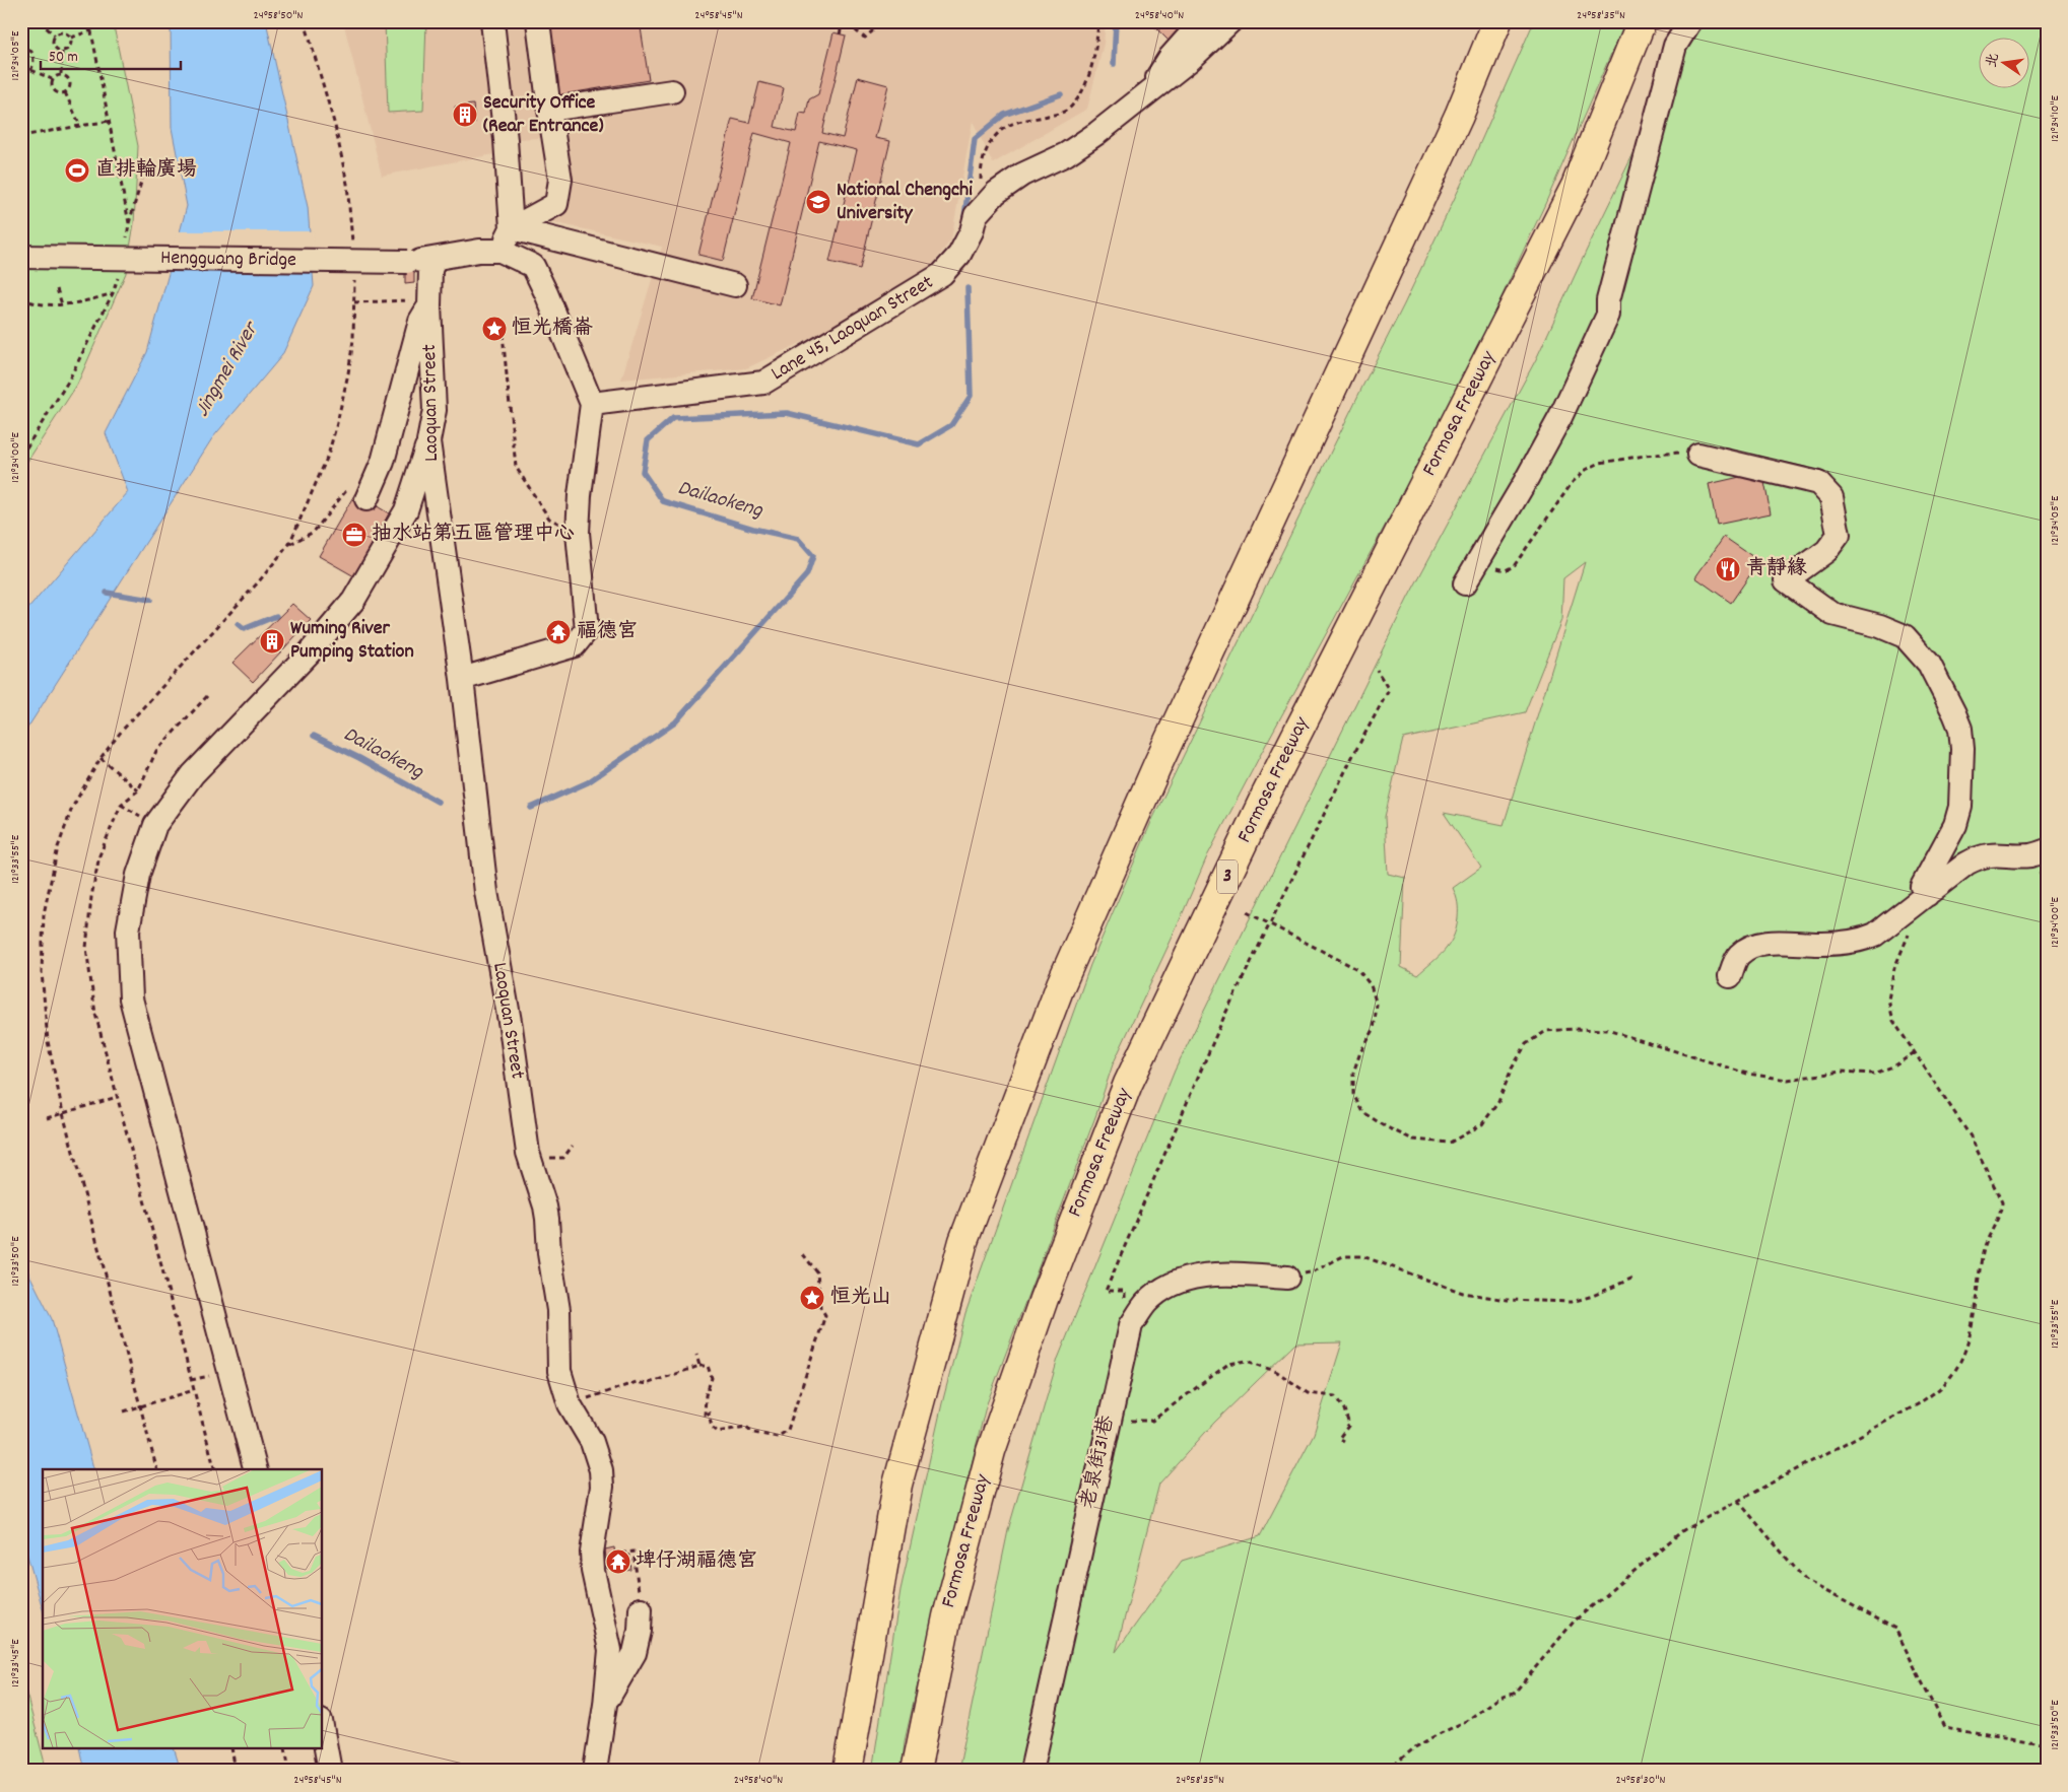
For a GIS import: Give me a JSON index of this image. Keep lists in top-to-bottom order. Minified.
{"streets":{"highway":["Formosa Freeway","3"],"street":["Hengguang Bridge","Lane 45, Laoquan Street","Laoquan Street","老泉街31巷"]},"crossings":[["Hengguang Bridge","Laoquan Street"]],"water":["Jingmei River","Dailaokeng"],"places":{"building":["Security Office (Rear Entrance)","Wuming River Pumping Station"],"sports":["直排輪廣場"],"school or university":["National Chengchi University"],"place":["恒光橋崙","恒光山"],"office":["抽水站第五區管理中心"],"restaurant":["青靜緣"],"temple":["福德宮","埤仔湖福德宮"]},"scale_bar":"50 m","north":"left","coordinates":["24°58'50\"N","24°58'45\"N","24°58'40\"N","24°58'35\"N","121°34'05\"E","121°34'10\"E","121°34'00\"E","121°33'55\"E","121°33'50\"E","121°33'45\"E","24°58'30\"N"]}
